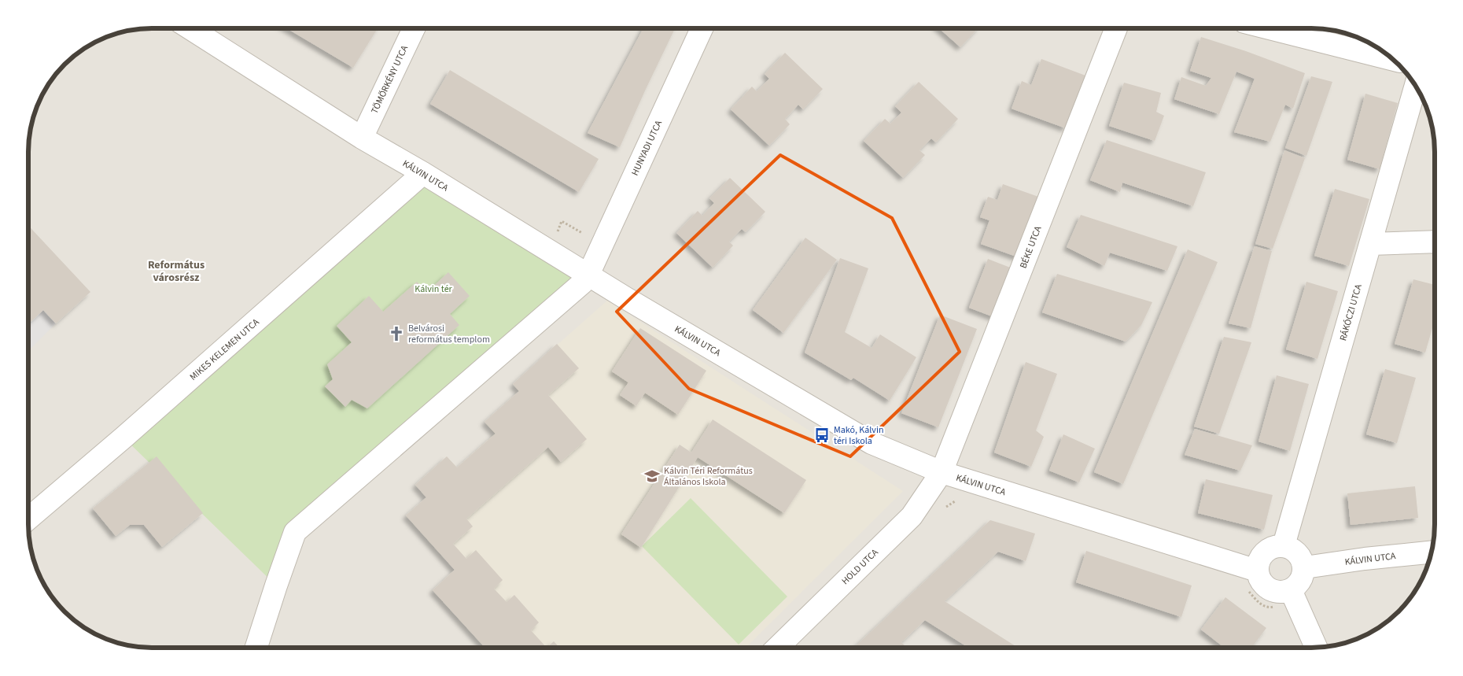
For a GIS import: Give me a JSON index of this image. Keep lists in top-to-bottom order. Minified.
{"streets":{"street":["TÖMÖRKÉNY UTCA","HUNYADI UTCA","KÁLVIN UTCA","BÉKE UTCA","RÁKÓCZI UTCA","MIKES KELEMEN UTCA","HOLD UTCA"]},"crossings":[["TÖMÖRKÉNY UTCA","KÁLVIN UTCA"],["HUNYADI UTCA","KÁLVIN UTCA"],["KÁLVIN UTCA","BÉKE UTCA"],["KÁLVIN UTCA","RÁKÓCZI UTCA"],["KÁLVIN UTCA","MIKES KELEMEN UTCA"],["KÁLVIN UTCA","HOLD UTCA"],["BÉKE UTCA","HOLD UTCA"]],"districts":["Református városrész"],"parks":["Kálvin tér"],"places":{"church":["Belvárosi református templom"],"bus stop":["Makó, Kálvin téri Iskola"],"school or university":["Kálvin Téri Református Általános Iskola"]}}
